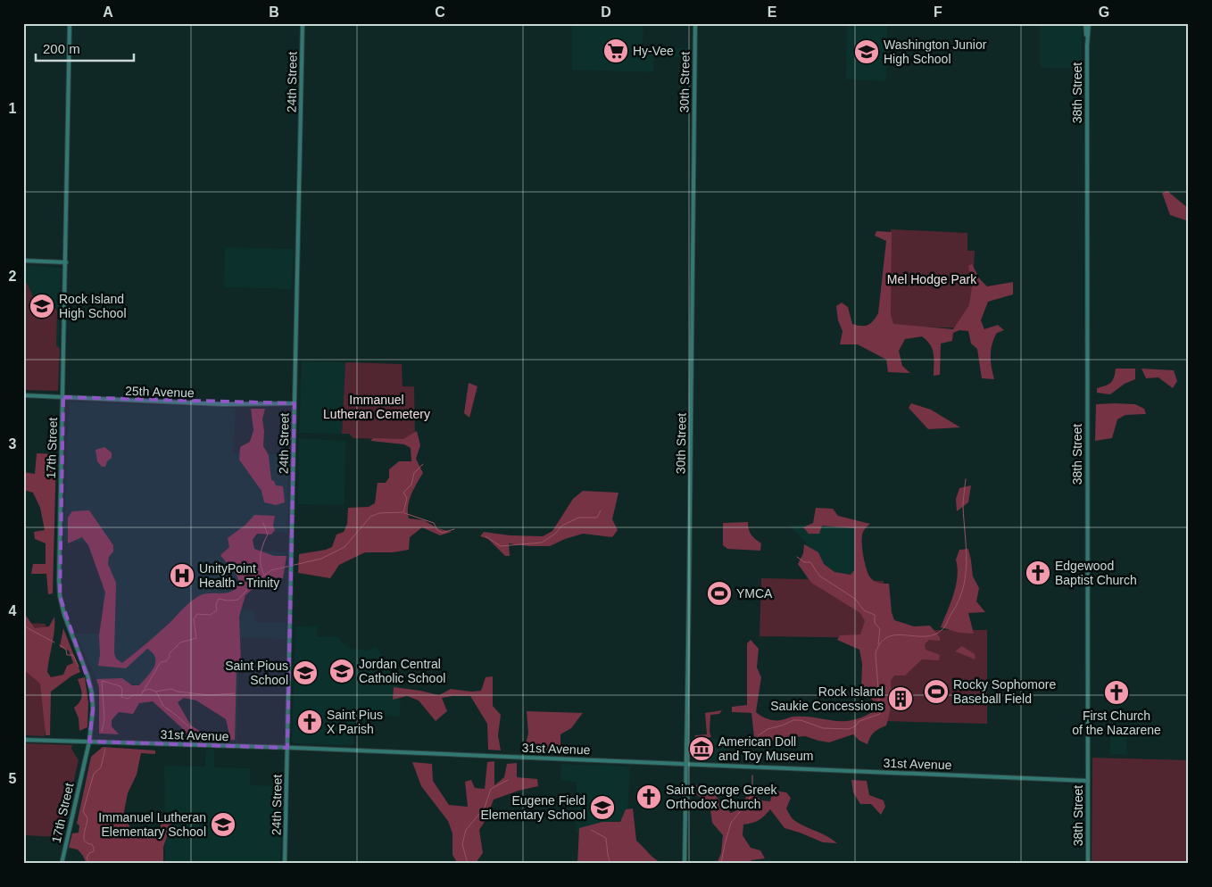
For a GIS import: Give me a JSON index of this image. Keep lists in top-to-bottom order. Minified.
{"streets":{"street":["24th Street","30th Street","38th Street","25th Avenue","17th Street","31st Avenue"]},"crossings":[["24th Street","25th Avenue"],["24th Street","31st Avenue"],["30th Street","31st Avenue"],["38th Street","31st Avenue"],["25th Avenue","17th Street"],["17th Street","31st Avenue"]],"parks":["Mel Hodge Park","Immanuel Lutheran Cemetery"],"places":{"supermarket":["Hy-Vee"],"school or university":["Washington Junior High School","Rock Island High School","Jordan Central Catholic School","Saint Pious School","Eugene Field Elementary School","Immanuel Lutheran Elementary School"],"church":["Edgewood Baptist Church","First Church of the Nazarene","Saint Pius X Parish","Saint George Greek Orthodox Church"],"hospital":["UnityPoint Health - Trinity"],"sports":["YMCA","Rocky Sophomore Baseball Field"],"building":["Rock Island Saukie Concessions"],"museum":["American Doll and Toy Museum"]},"scale_bar":"200 m","grid":{"columns":["A","B","C","D","E","F","G"],"rows":["1","2","3","4","5"]}}
